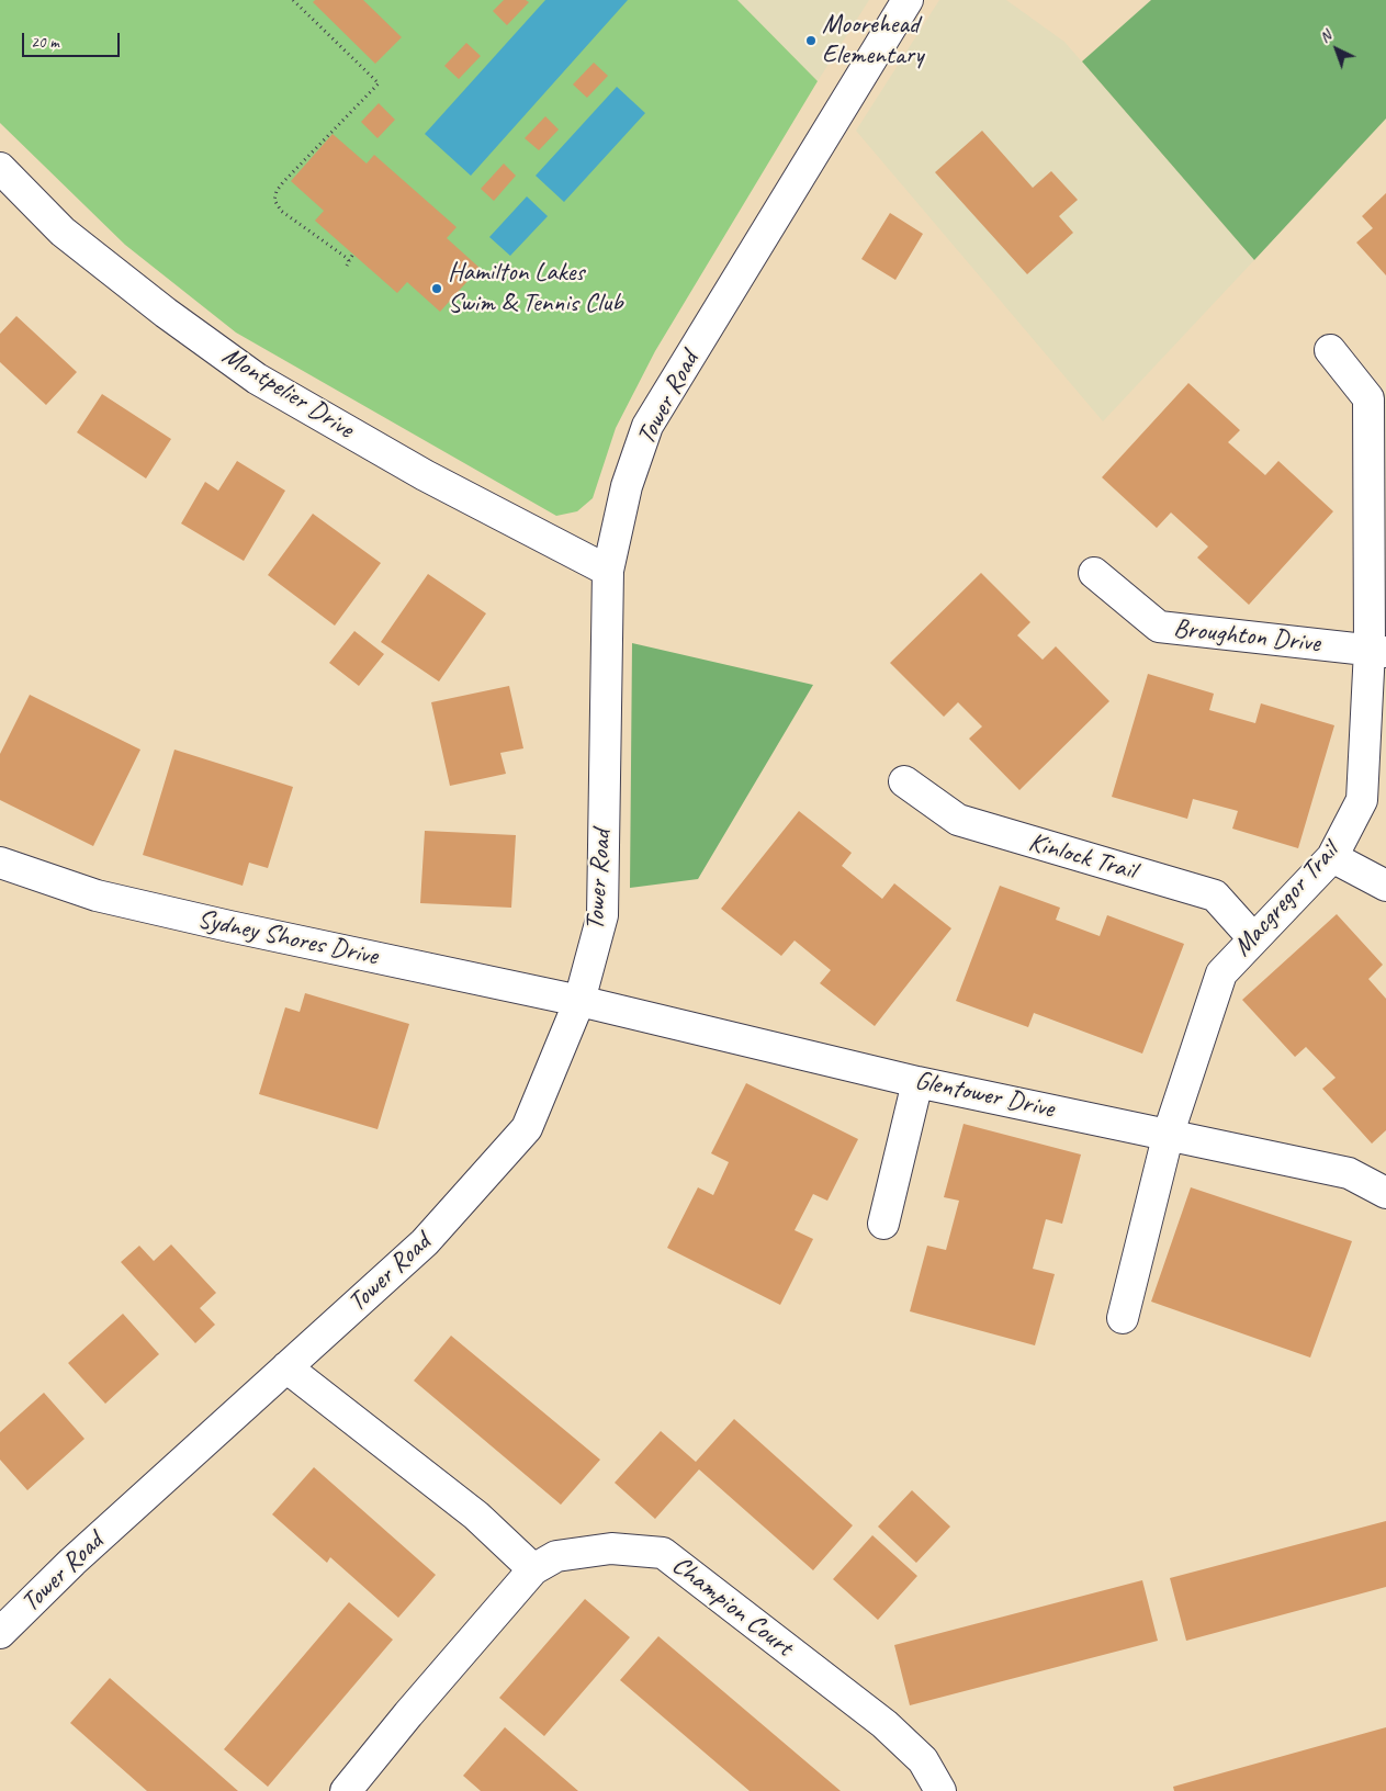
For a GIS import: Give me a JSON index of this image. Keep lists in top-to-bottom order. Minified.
{"streets":{"street":["Montpelier Drive","Tower Road","Broughton Drive","Kinlock Trail","Macgregor Trail","Sydney Shores Drive","Glentower Drive","Champion Court"]},"crossings":[["Montpelier Drive","Tower Road"],["Tower Road","Sydney Shores Drive"],["Tower Road","Glentower Drive"],["Broughton Drive","Macgregor Trail"],["Kinlock Trail","Macgregor Trail"],["Macgregor Trail","Glentower Drive"],["Sydney Shores Drive","Glentower Drive"]],"places":["Moorehead Elementary","Hamilton Lakes Swim & Tennis Club"],"scale_bar":"20 m","north":"top left"}
